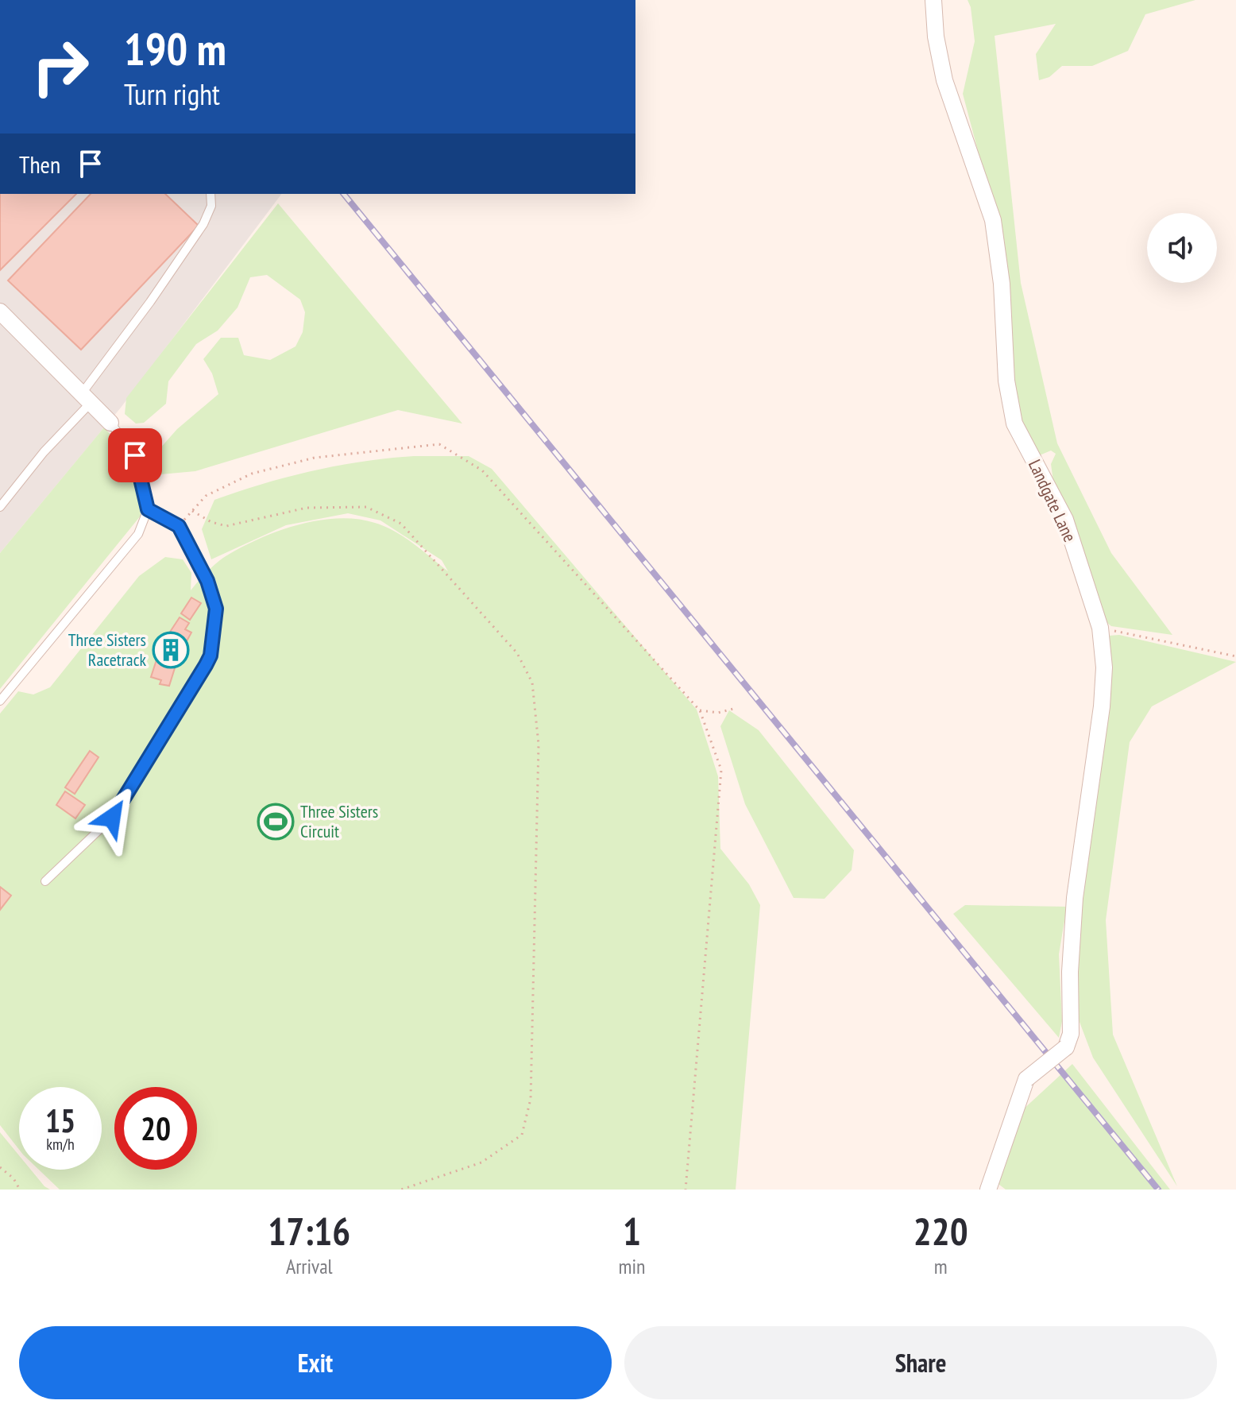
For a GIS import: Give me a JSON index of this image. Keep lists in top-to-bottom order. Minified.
{"streets":{"street":["Landgate Lane"]},"places":{"building":["Three Sisters Racetrack"],"sports":["Three Sisters Circuit"]},"page":{"turn":["190 m","Turn right"],"then":"Then","speed":"15 km/h","limit":"20","eta":["17:16","Arrival","1","min","220","m"],"buttons":["Exit","Share"]}}
